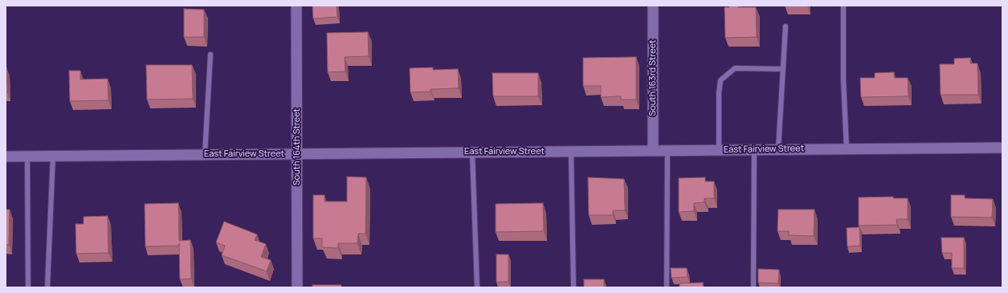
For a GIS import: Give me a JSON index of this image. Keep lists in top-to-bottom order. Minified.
{"streets":{"street":["South 163rd Street","South 164th Street","East Fairview Street"]},"crossings":[["South 163rd Street","East Fairview Street"],["South 164th Street","East Fairview Street"]]}
